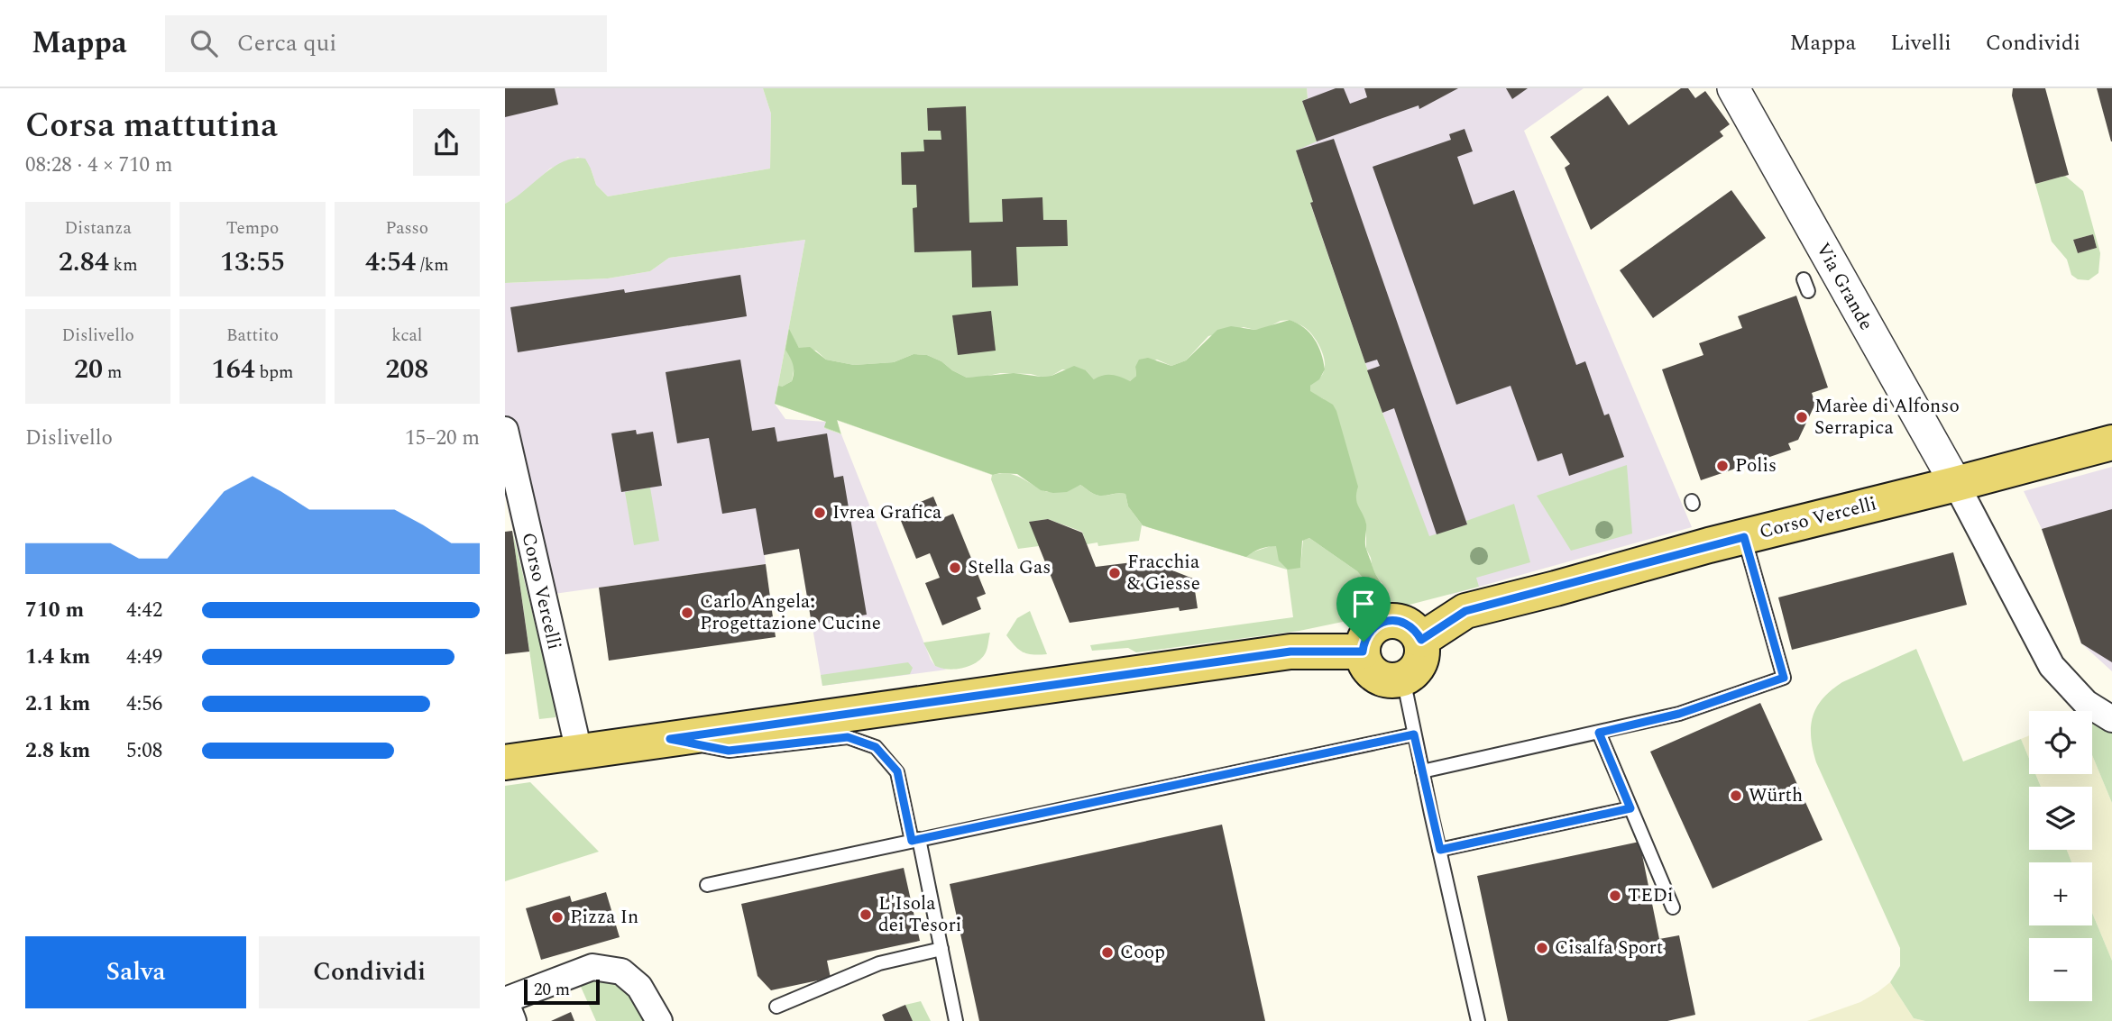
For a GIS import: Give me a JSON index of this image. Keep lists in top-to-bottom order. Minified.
{"streets":{"main road":["Corso Vercelli"],"street":["Via Grande"]},"crossings":[["Via Grande","Corso Vercelli"]],"places":["Marèe di Alfonso Serrapica","Polis","Ivrea Grafica","Stella Gas","Fracchia & Giesse","Carlo Angela: Progettazione Cucine","Würth","TEDi","L'Isola dei Tesori","Pizza In","Cisalfa Sport","Coop"],"scale_bar":"20 m","page":{"header":"Mappa","search":"Cerca qui","nav":["Mappa","Livelli","Condividi"],"heading":["Corsa mattutina","08:28 · 4 × 710 m"],"stats":[["Distanza","2.84 km"],["Tempo","13:55"],["Passo","4:54 /km"],["Dislivello","20 m"],["Battito","164 bpm"],["kcal","208"]],"chart":["Dislivello","15–20 m"],"list":[{"name":"710 m","note":"4:42"},{"name":"1.4 km","note":"4:49"},{"name":"2.1 km","note":"4:56"},{"name":"2.8 km","note":"5:08"}],"map_buttons":["+","−"],"buttons":["Salva","Condividi"],"scale":"20 m"}}
